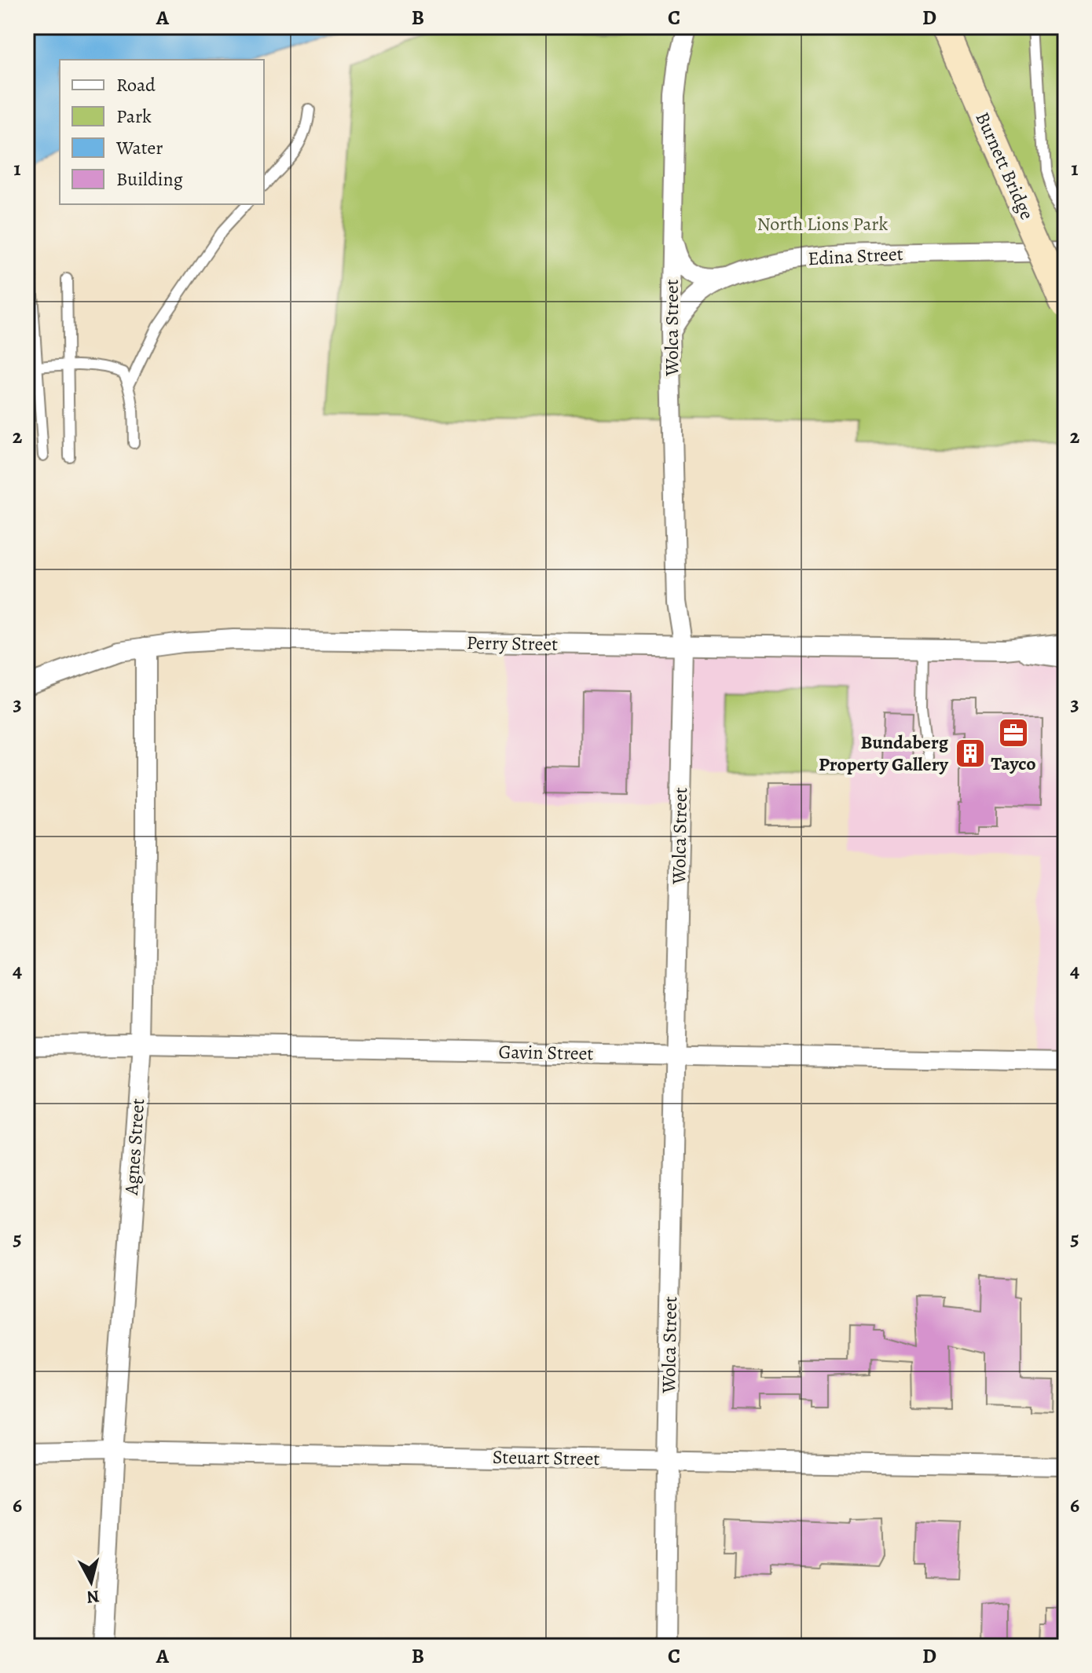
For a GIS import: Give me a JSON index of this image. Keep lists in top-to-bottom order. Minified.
{"streets":{"main road":["Burnett Bridge"],"street":["Edina Street","Wolca Street","Perry Street","Gavin Street","Agnes Street","Steuart Street"]},"crossings":[["Edina Street","Wolca Street"],["Wolca Street","Perry Street"],["Wolca Street","Gavin Street"],["Wolca Street","Steuart Street"],["Perry Street","Agnes Street"],["Gavin Street","Agnes Street"],["Agnes Street","Steuart Street"]],"parks":["North Lions Park"],"places":{"office":["Tayco"],"building":["Bundaberg Property Gallery"]},"legend":["Road","Park","Water","Building"],"north":"bottom","grid":{"columns":["A","B","C","D"],"rows":["1","2","3","4","5","6"]}}
